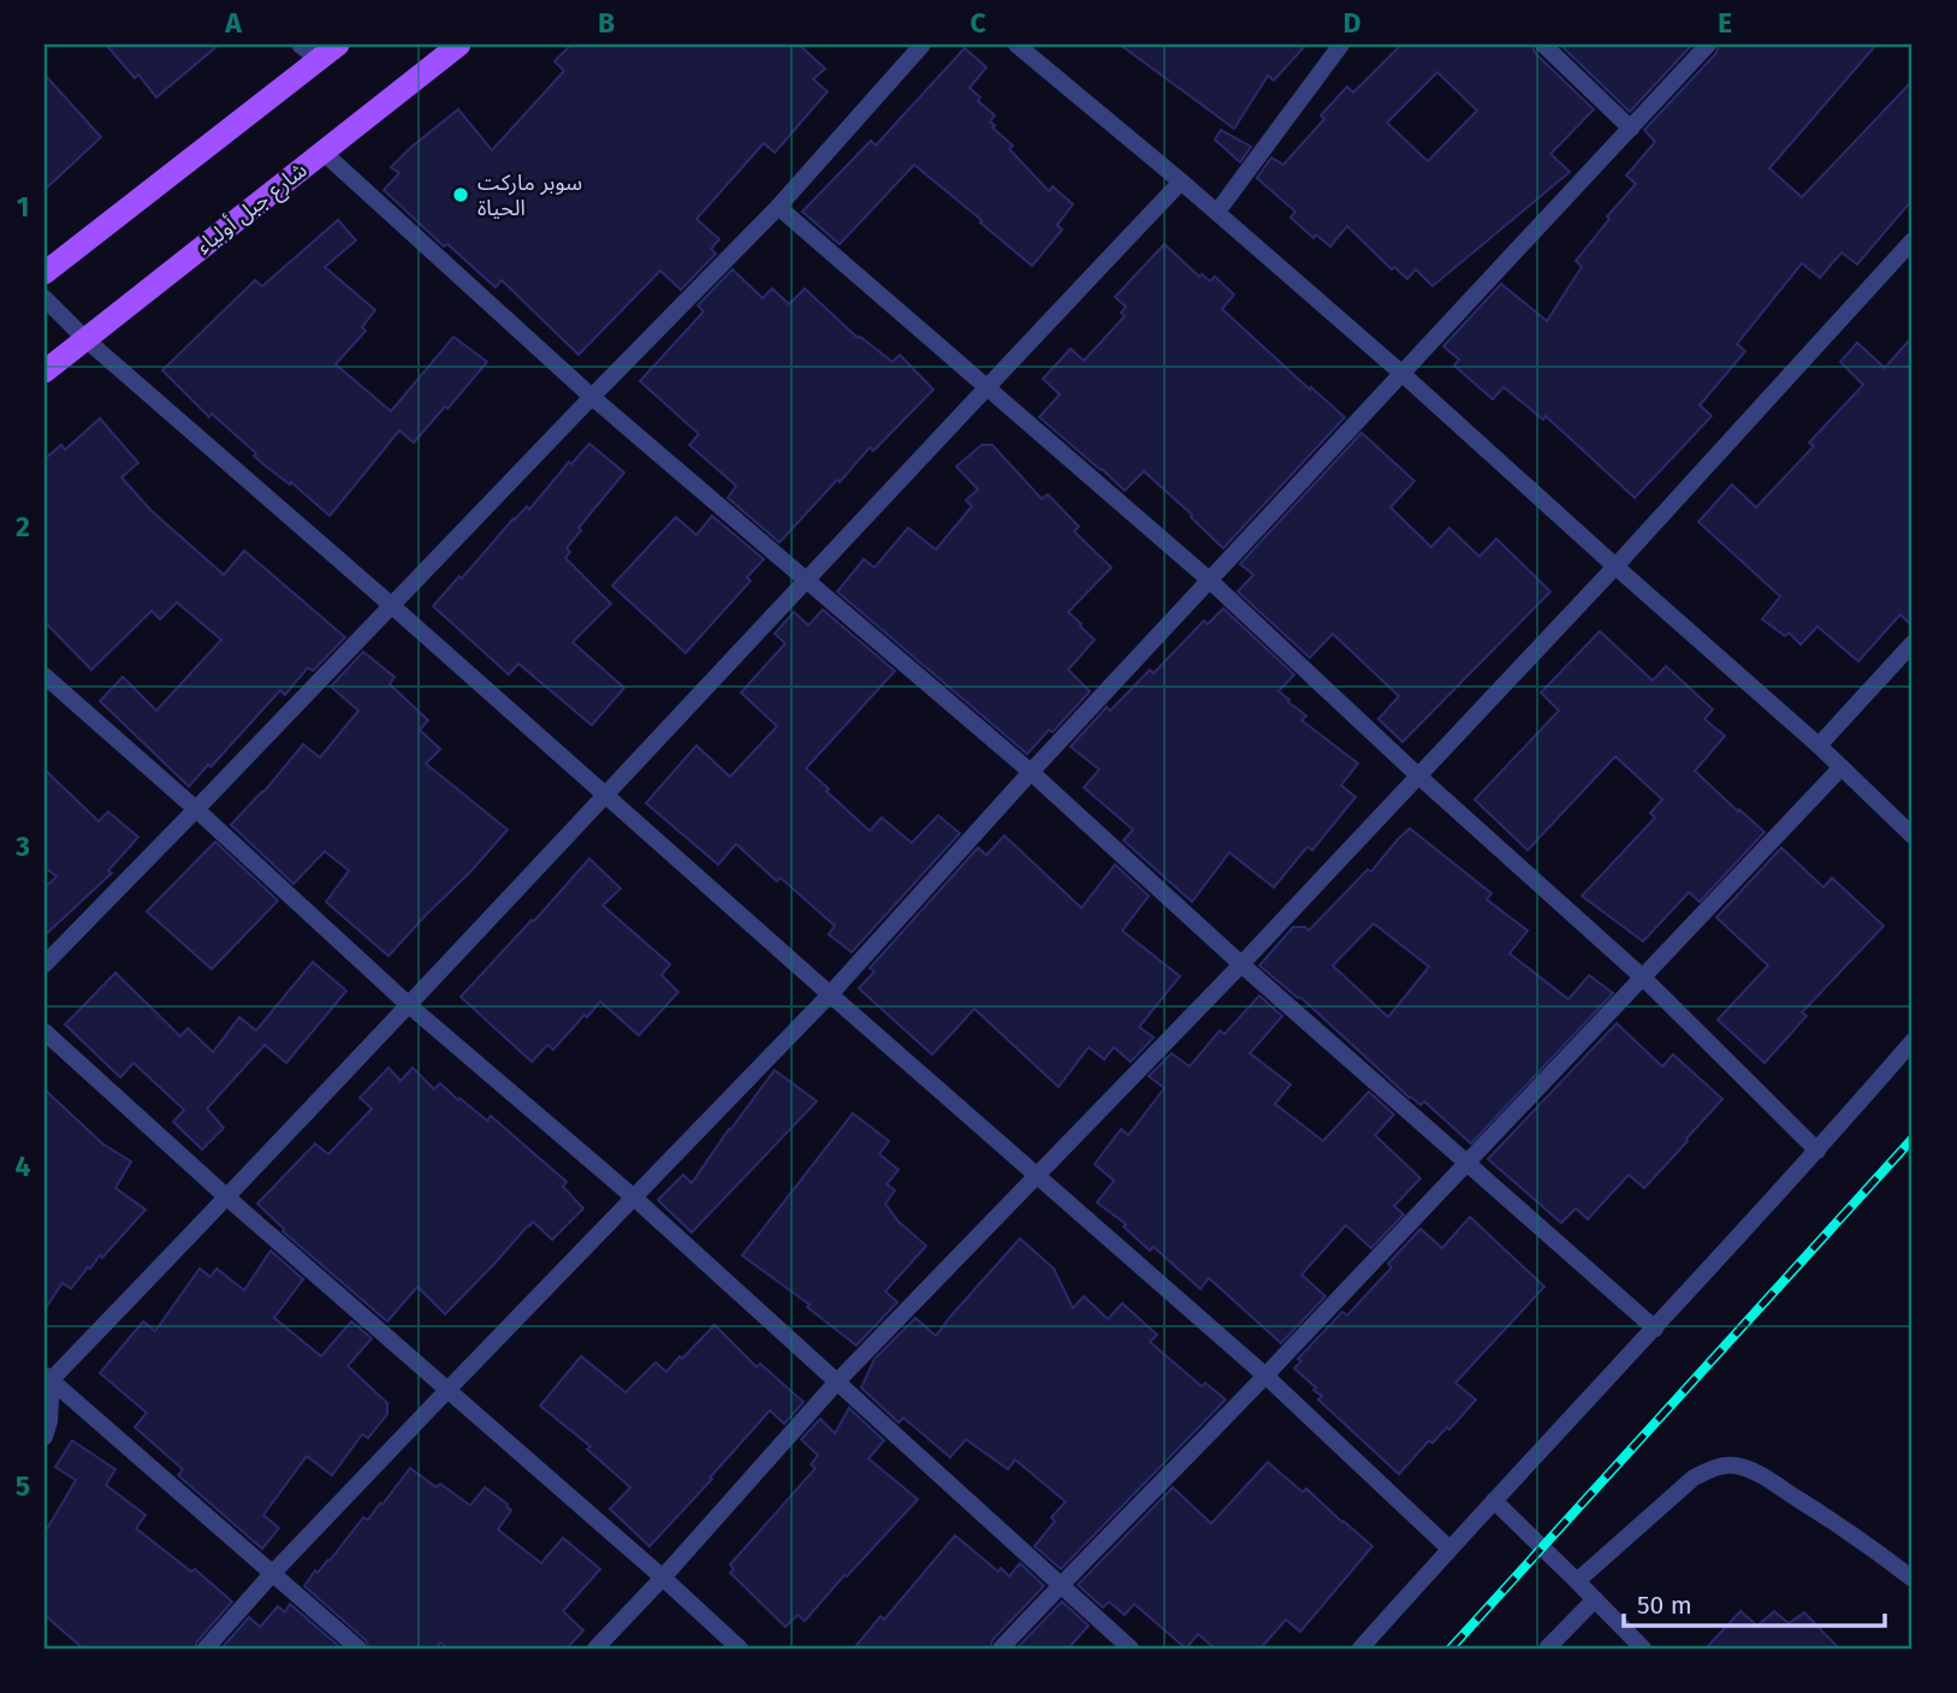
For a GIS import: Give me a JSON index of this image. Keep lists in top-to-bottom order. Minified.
{"streets":{"main road":["شارع جبل أولياء"]},"places":["سوبر ماركت الحياة"],"scale_bar":"50 m","grid":{"columns":["A","B","C","D","E"],"rows":["1","2","3","4","5"]}}
